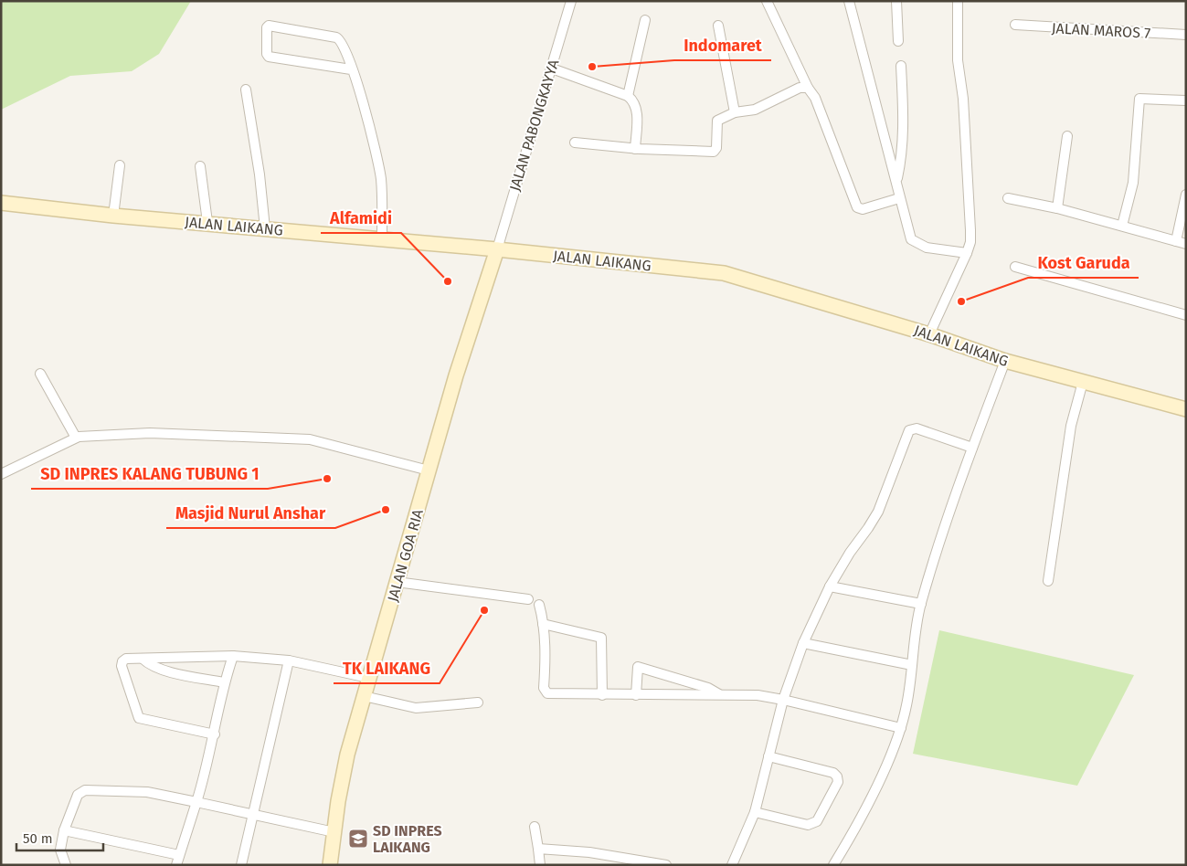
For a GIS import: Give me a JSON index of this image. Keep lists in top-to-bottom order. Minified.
{"streets":{"main road":["JALAN LAIKANG","JALAN GOA RIA"],"street":["JALAN MAROS 7","JALAN PABONGKAYYA"]},"crossings":[["JALAN PABONGKAYYA","JALAN LAIKANG"],["JALAN PABONGKAYYA","JALAN GOA RIA"],["JALAN LAIKANG","JALAN GOA RIA"]],"places":{"other":["Indomaret","Alfamidi","Kost Garuda","SD INPRES KALANG TUBUNG 1","Masjid Nurul Anshar","TK LAIKANG"],"school or university":["SD INPRES LAIKANG"]},"scale_bar":"50 m"}
